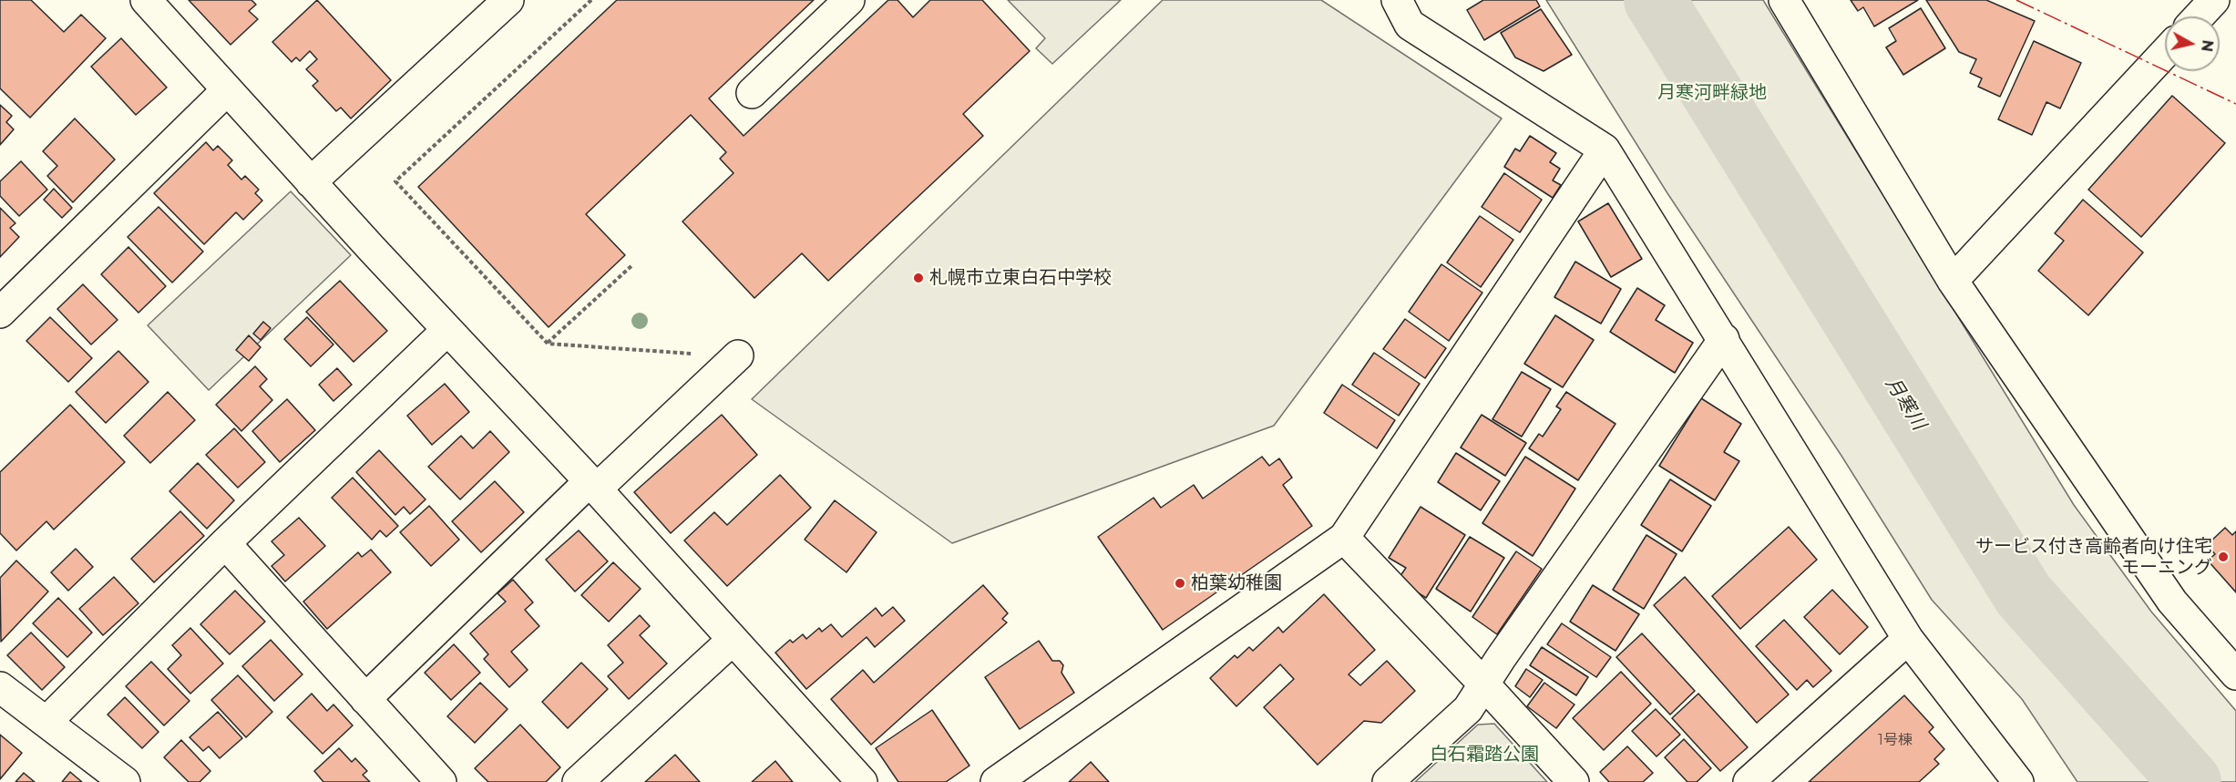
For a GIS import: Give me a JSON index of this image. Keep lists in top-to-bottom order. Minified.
{"water":["月寒川"],"parks":["月寒河畔緑地","白石霜踏公園"],"places":["札幌市立東白石中学校","サービス付き高齢者向け住宅 モーニング","柏葉幼稚園"],"house_numbers":["1号棟"],"north":"right"}
